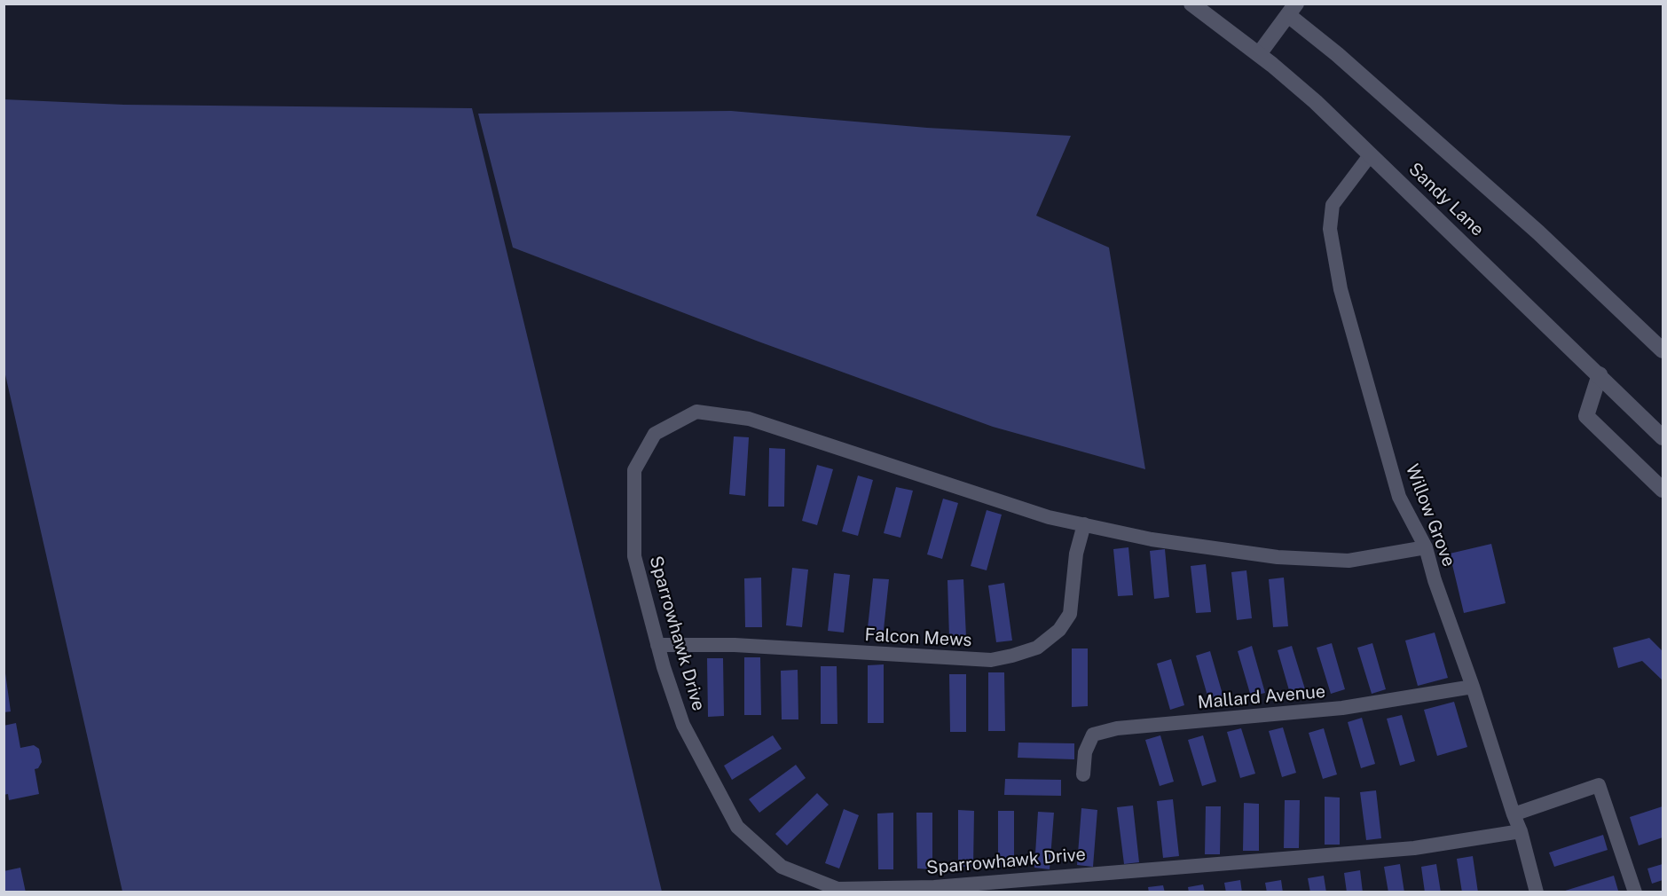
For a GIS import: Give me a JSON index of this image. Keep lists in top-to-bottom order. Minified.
{"streets":{"street":["Sandy Lane"],"lane":["Willow Grove","Sparrowhawk Drive","Falcon Mews","Mallard Avenue"]},"crossings":[["Sandy Lane","Willow Grove"],["Willow Grove","Sparrowhawk Drive"],["Willow Grove","Mallard Avenue"],["Sparrowhawk Drive","Falcon Mews"]]}
